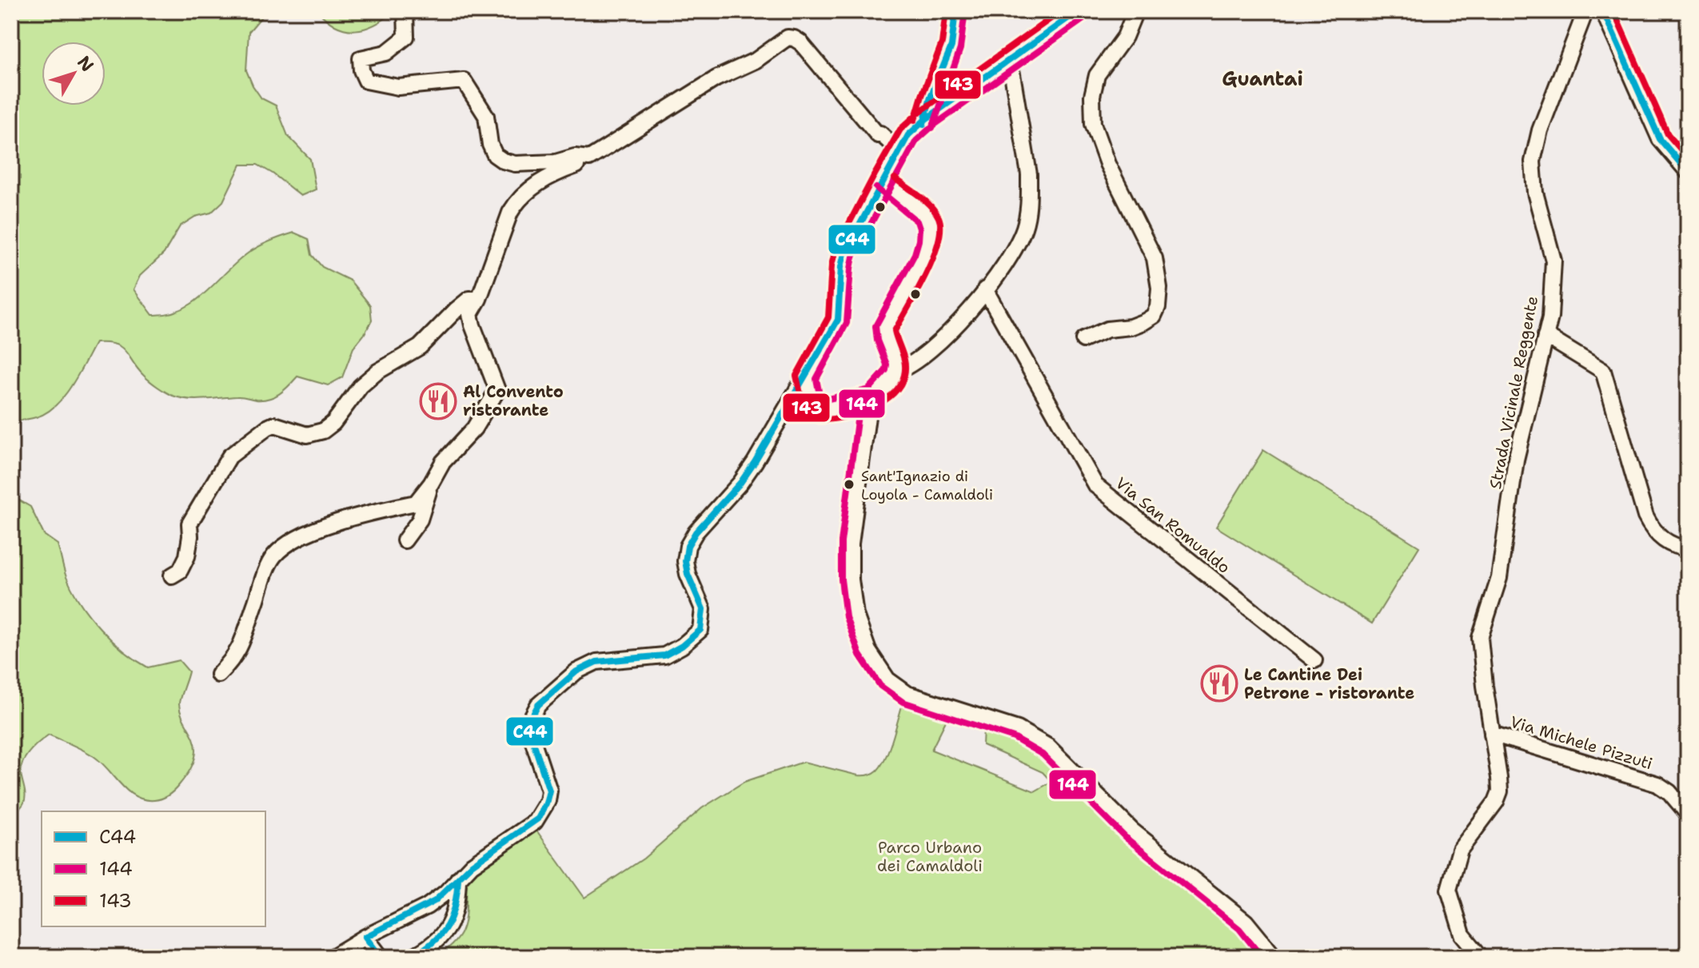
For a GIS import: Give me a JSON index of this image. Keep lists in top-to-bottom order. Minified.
{"streets":{"street":["Strada Vicinale Reggente","Via San Romualdo","Via Michele Pizzuti"]},"crossings":[["Strada Vicinale Reggente","Via Michele Pizzuti"]],"districts":["Guantai"],"parks":["Parco Urbano dei Camaldoli"],"places":{"restaurant":["Al Convento ristorante","Le Cantine Dei Petrone - ristorante"],"other":["Sant'Ignazio di Loyola - Camaldoli"]},"lines":["transit line C44","transit line 144","transit line 143"],"legend":["C44","144","143"],"north":"top right"}
